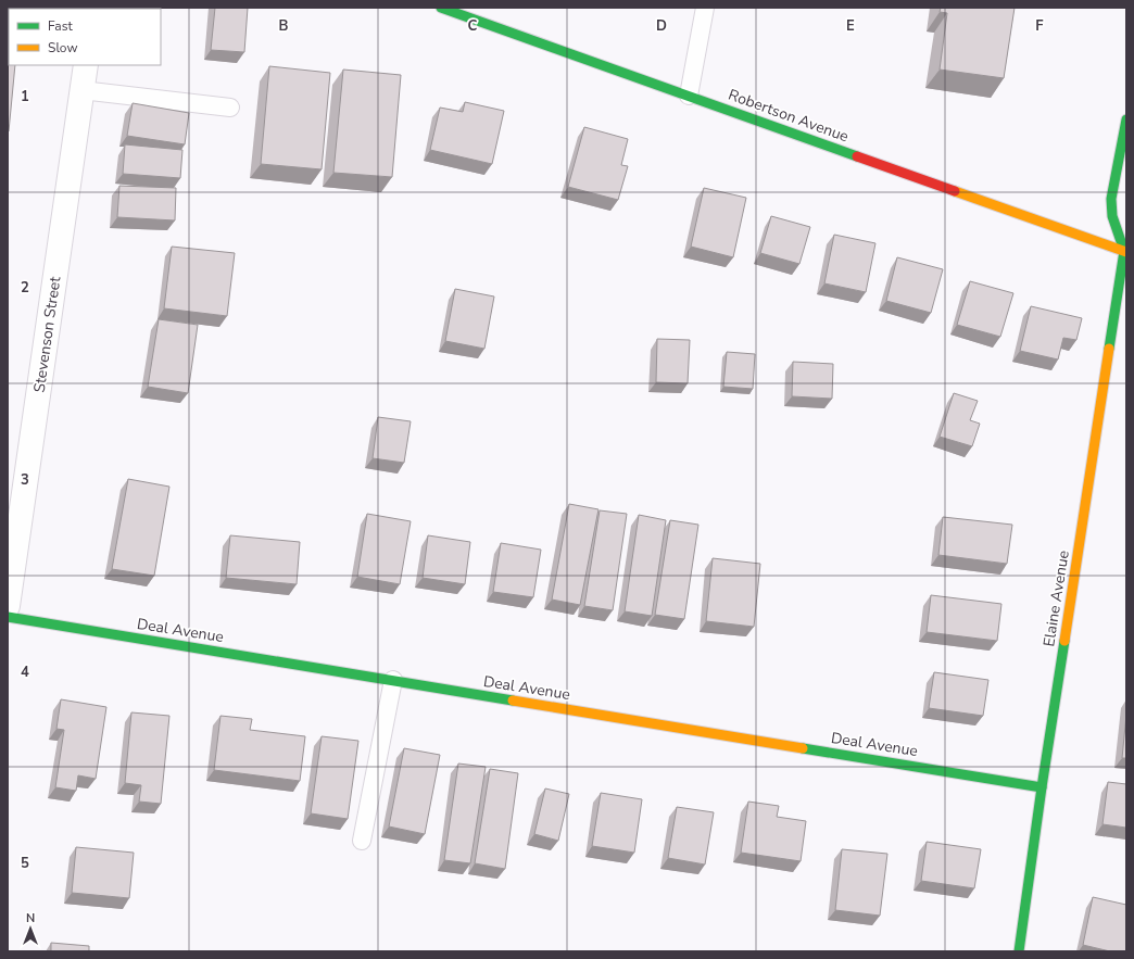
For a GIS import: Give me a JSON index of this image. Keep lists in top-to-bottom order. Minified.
{"streets":{"street":["Robertson Avenue","Stevenson Street","Elaine Avenue","Deal Avenue"]},"crossings":[["Robertson Avenue","Elaine Avenue"],["Elaine Avenue","Deal Avenue"]],"legend":["Fast","Slow"],"north":"top","grid":{"columns":["B","C","D","E","F"],"rows":["1","2","3","4","5"]}}
